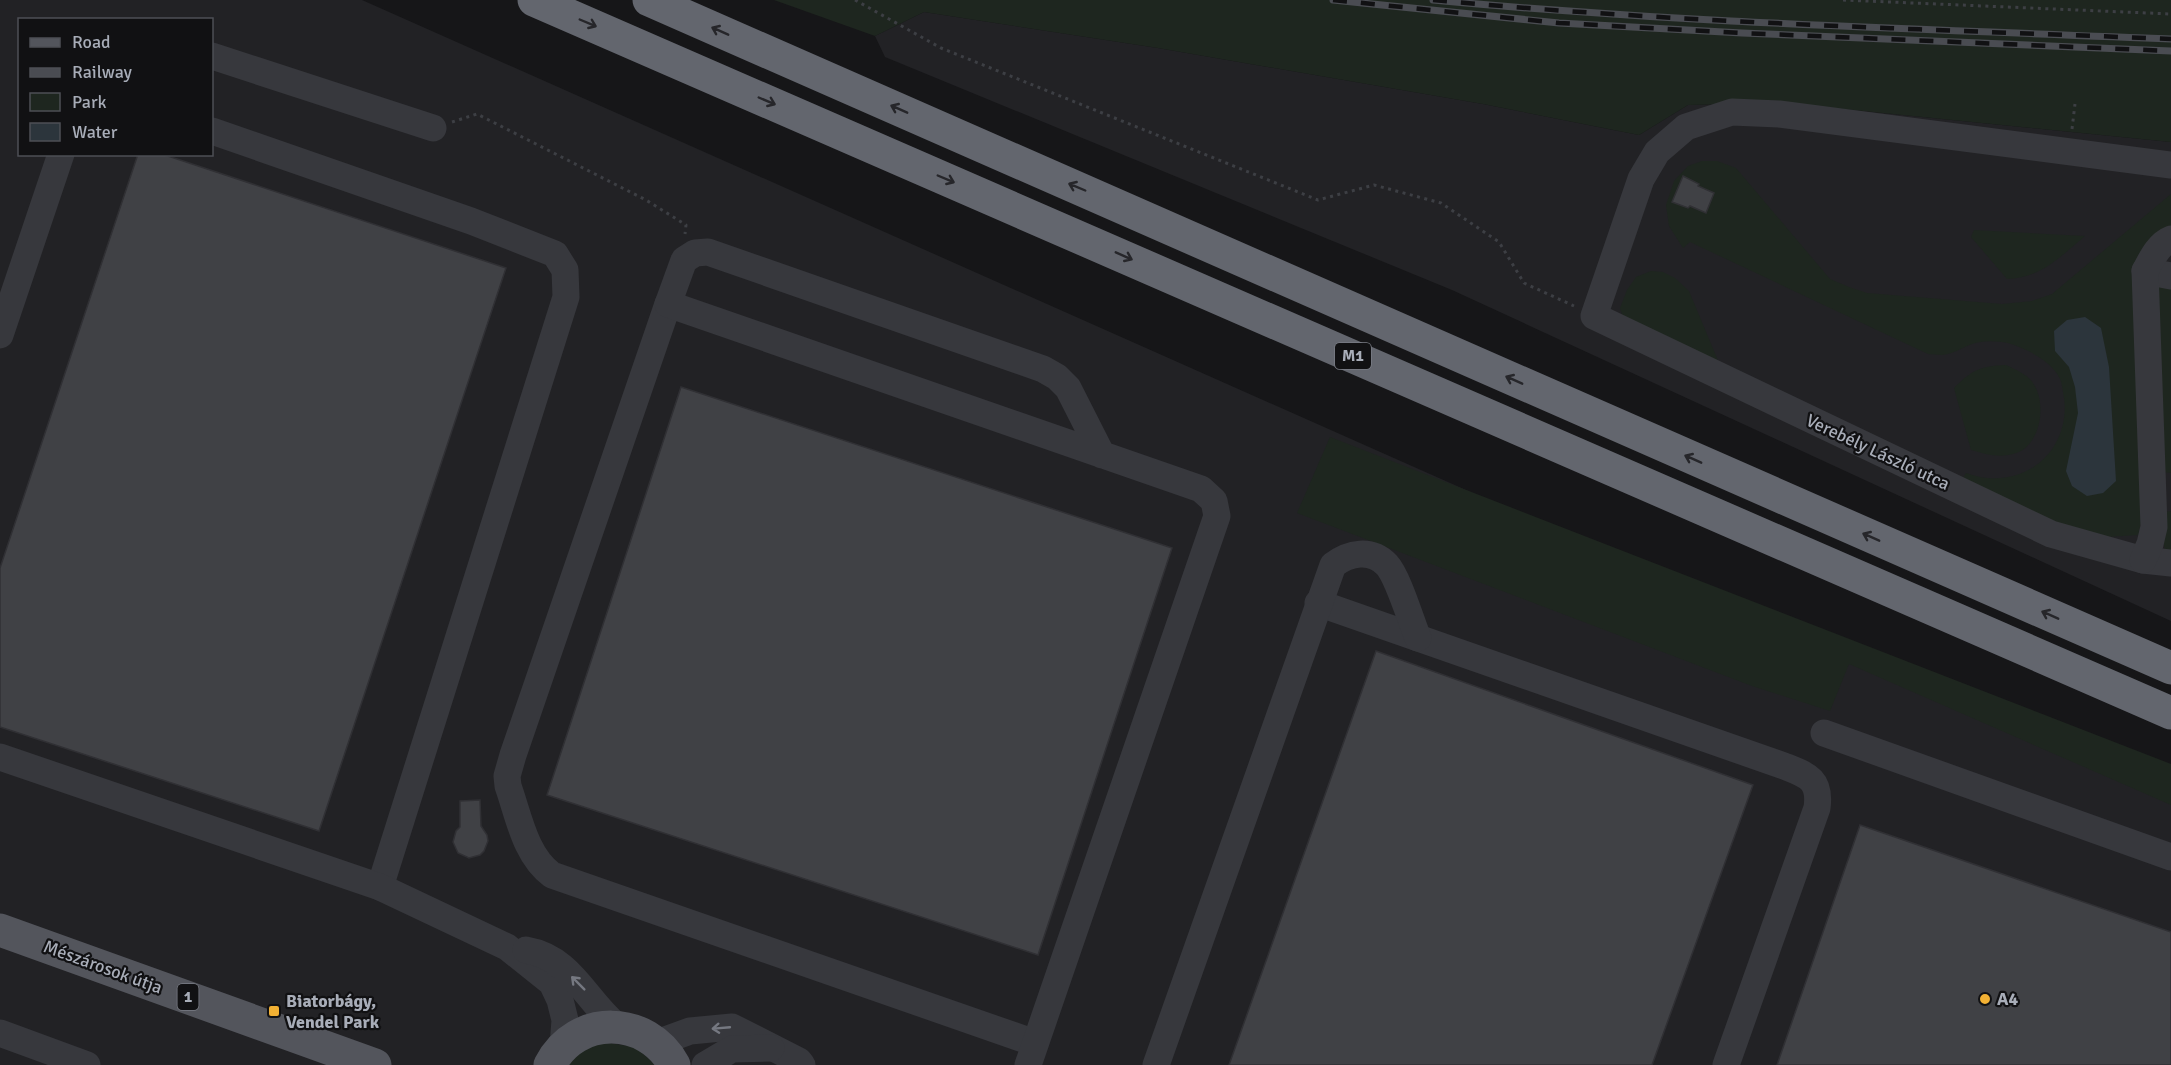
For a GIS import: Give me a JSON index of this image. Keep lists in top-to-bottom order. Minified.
{"streets":{"highway":["M1"],"main road":["Mészárosok útja","1"],"street":["Verebély László utca"]},"places":{"other":["A4"],"transit":["Biatorbágy, Vendel Park"]},"legend":["Road","Railway","Park","Water"]}
